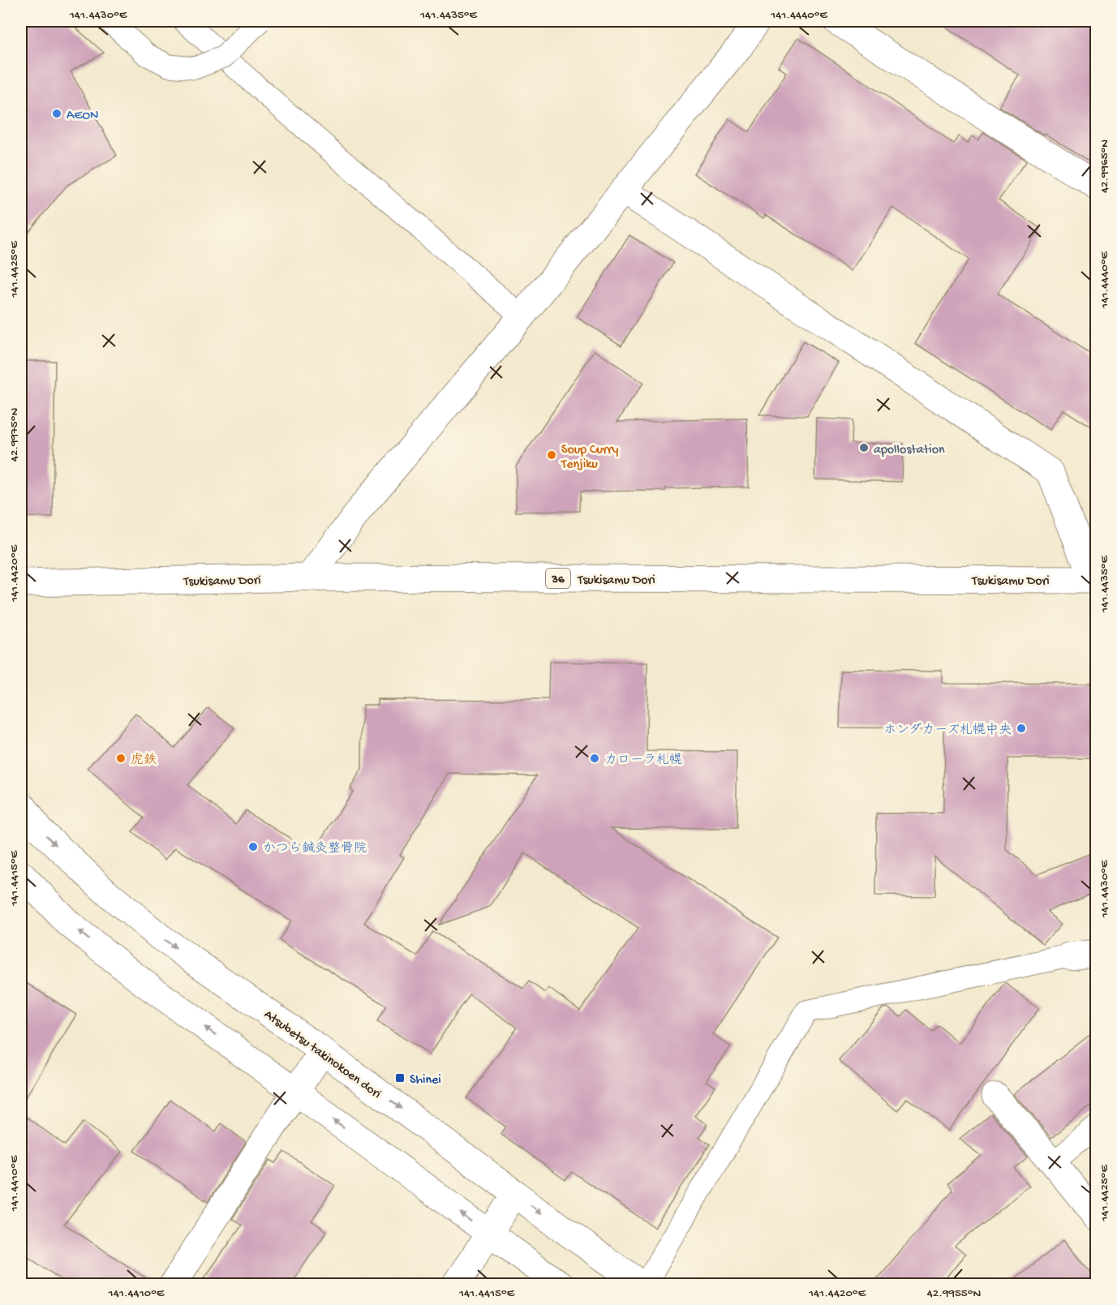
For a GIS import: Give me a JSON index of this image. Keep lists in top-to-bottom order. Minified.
{"streets":{"main road":["36","Tsukisamu Dori","Atsubetsu takinokoen dori"]},"places":{"other":["AEON","apollostation","Soup Curry Tenjiku","ホンダカーズ札幌中央","虎鉄","カローラ札幌","かつら鍼灸整骨院"],"transit":["Shinei"]},"coordinates":["141.4430°E","141.4435°E","141.4440°E","42.9965°N","141.4425°E","42.9975°N","141.4420°E","141.4415°E","141.4410°E","42.9955°N"]}
